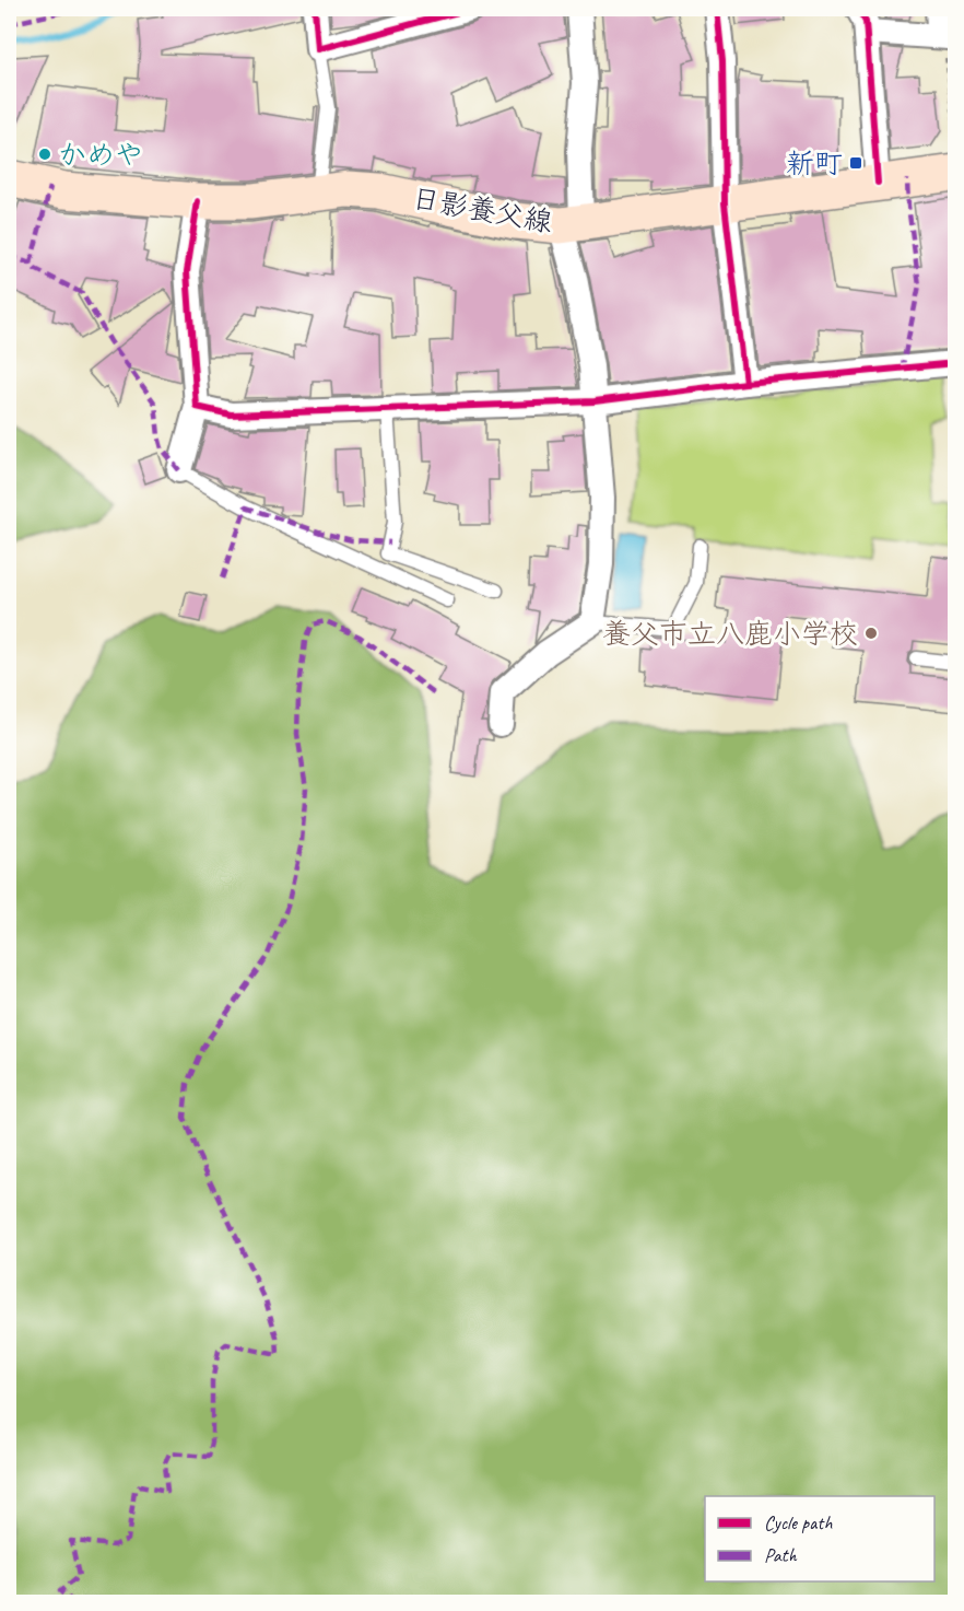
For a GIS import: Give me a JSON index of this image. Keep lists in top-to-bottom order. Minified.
{"streets":{"main road":["日影養父線"]},"places":{"other":["かめや","養父市立八鹿小学校"],"transit":["新町"]},"legend":["Cycle path","Path"]}
